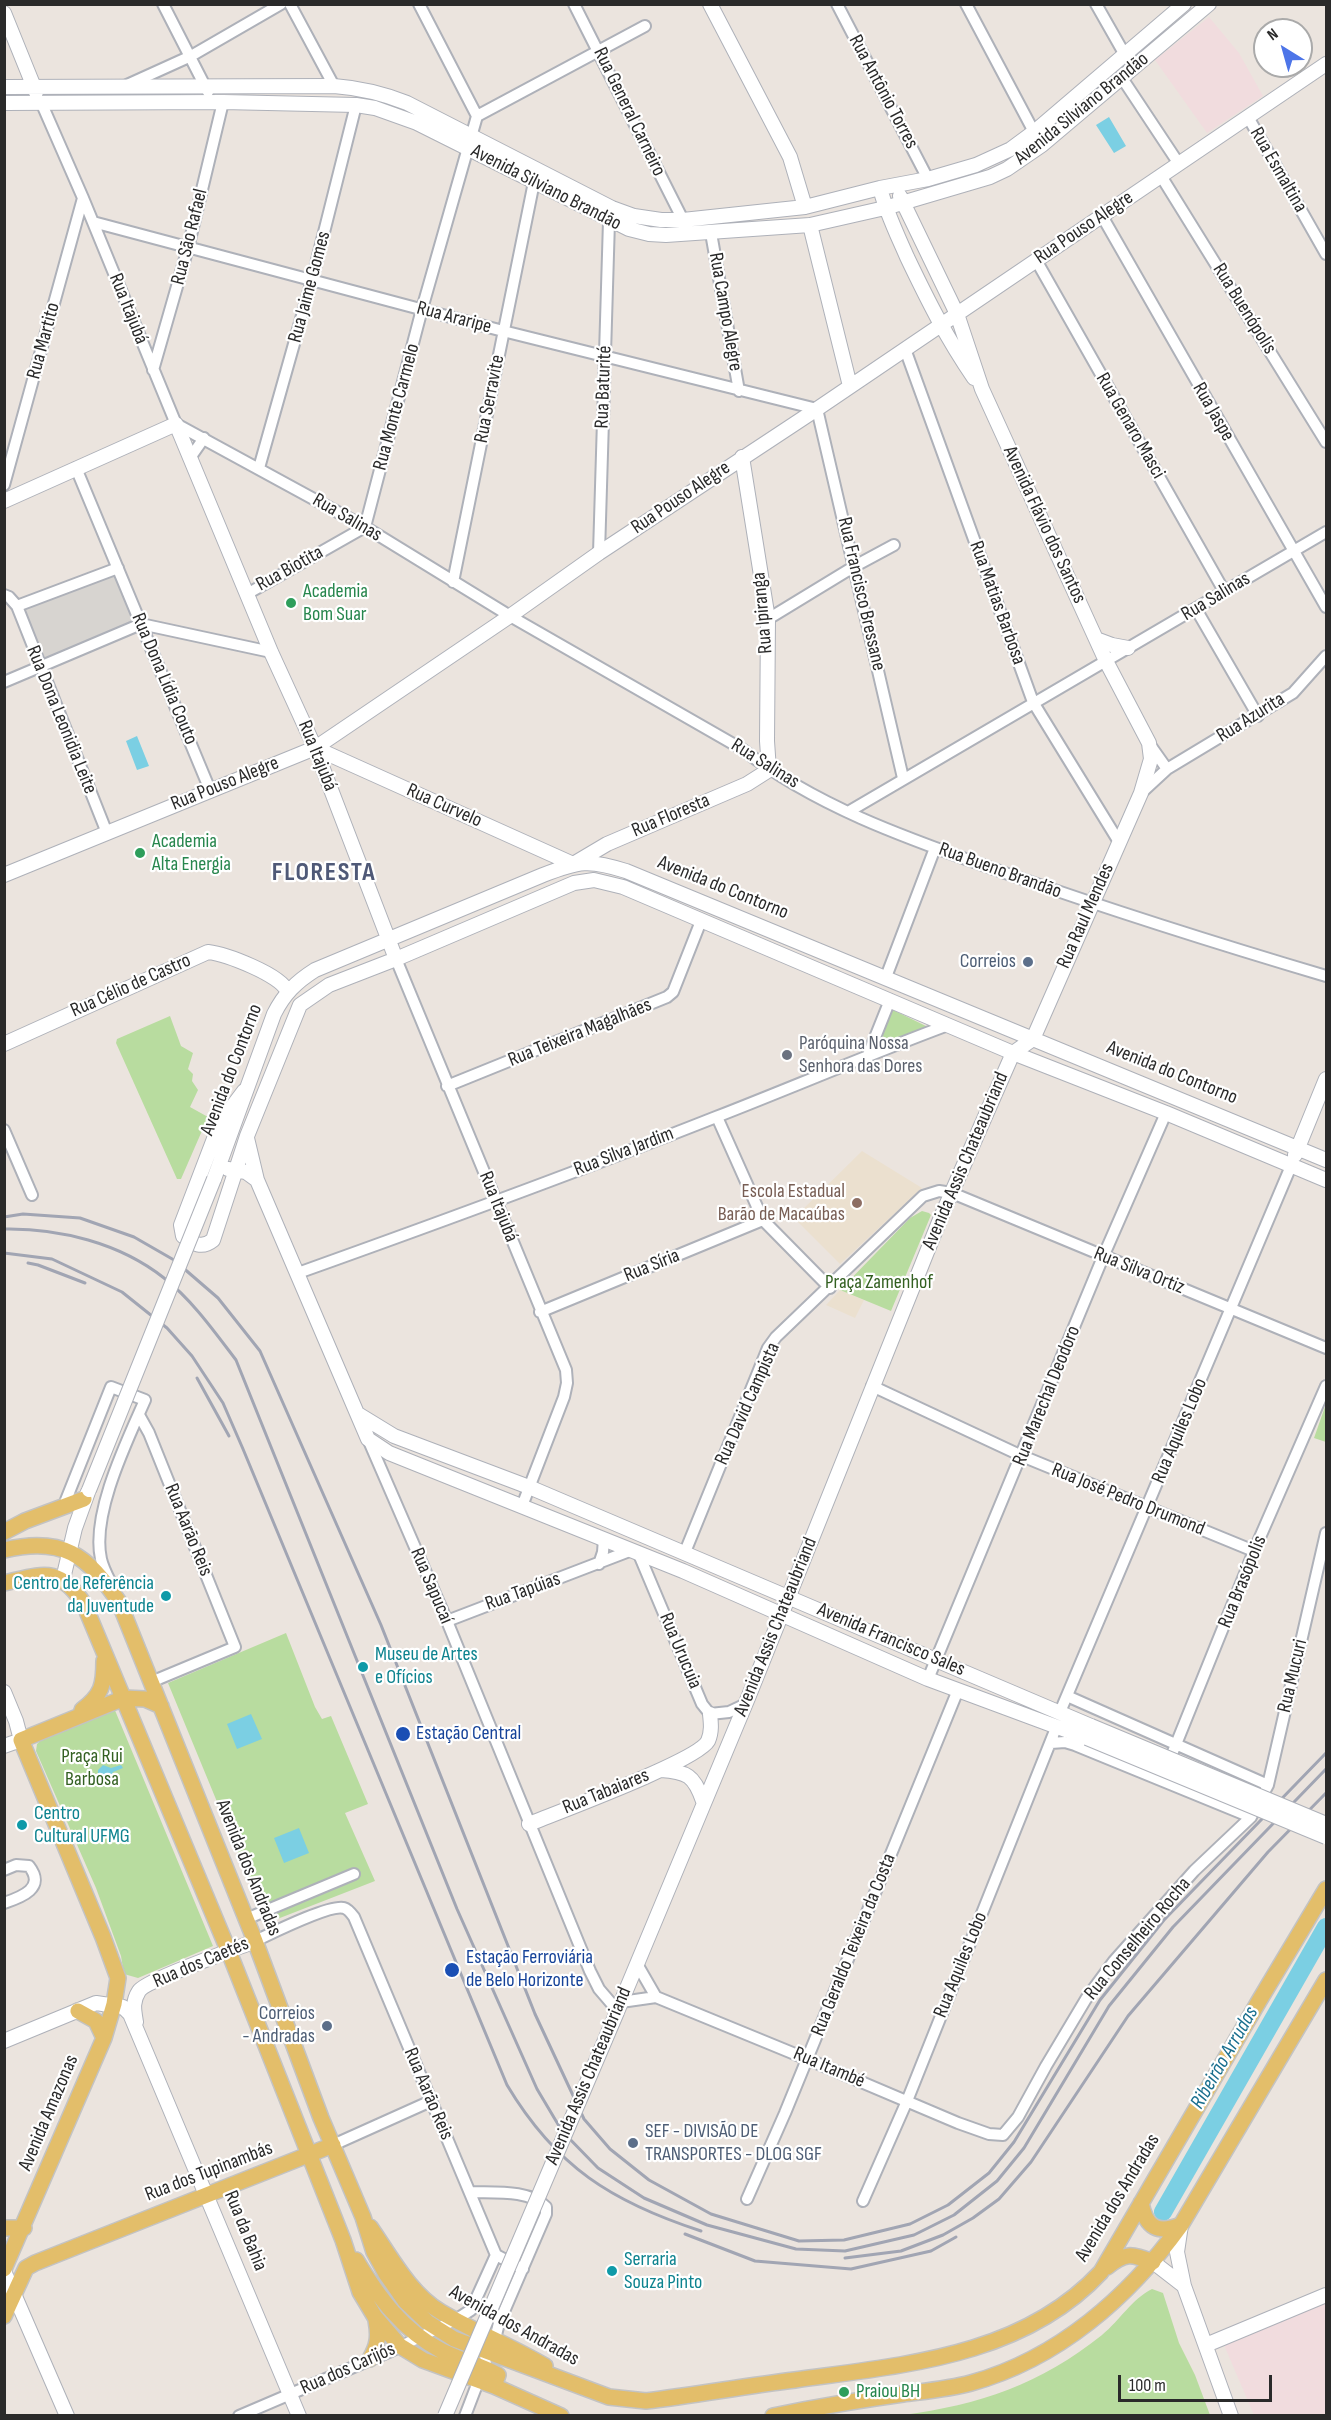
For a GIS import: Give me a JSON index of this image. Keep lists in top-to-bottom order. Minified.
{"streets":{"main road":["Avenida dos Andradas","Avenida Amazonas","Rua dos Tupinambás"],"street":["Rua Antônio Torres","Avenida Silviano Brandão","Rua General Carneiro","Rua Esmaltina","Rua Pouso Alegre","Rua São Rafael","Rua Jaime Gomes","Rua Itajubá","Rua Buenópolis","Rua Campo Alegre","Rua Araripe","Rua Martito","Rua Baturité","Rua Serravite","Rua Monte Carmelo","Rua Jaspe","Rua Genaro Masci","Rua Salinas","Avenida Flávio dos Santos","Rua Biotita","Rua Francisco Bressane","Rua Matias Barbosa","Rua Ipiranga","Rua Dona Lídia Couto","Rua Azurita","Rua Dona Leonidia Leite","Rua Curvelo","Rua Floresta","Rua Bueno Brandão","Avenida do Contorno","Rua Raul Mendes","Rua Célio de Castro","Rua Teixeira Magalhães","Rua Silva Jardim","Avenida Assis Chateaubriand","Rua Síria","Rua Silva Ortiz","Rua Marechal Deodoro","Rua David Campista","Rua Aquiles Lobo","Rua José Pedro Drumond","Rua Aarão Reis","Rua Brasópolis","Rua Sapucaí","Rua Tapúias","Avenida Francisco Sales","Rua Urucuia","Rua Mucuri","Rua Tabaiares","Rua Conselheiro Rocha","Rua Geraldo Teixeira da Costa","Rua dos Caetés","Rua Itambé","Rua da Bahia","Rua dos Carijós"]},"crossings":[["Rua Antônio Torres","Avenida Silviano Brandão"],["Avenida Silviano Brandão","Rua General Carneiro"],["Avenida Silviano Brandão","Rua São Rafael"],["Avenida Silviano Brandão","Rua Jaime Gomes"],["Avenida Silviano Brandão","Rua Itajubá"],["Avenida Silviano Brandão","Rua Campo Alegre"],["Avenida Silviano Brandão","Rua Baturité"],["Avenida Silviano Brandão","Rua Serravite"],["Avenida Silviano Brandão","Rua Monte Carmelo"],["Avenida Silviano Brandão","Avenida Flávio dos Santos"],["Rua Esmaltina","Rua Pouso Alegre"],["Rua Pouso Alegre","Rua Itajubá"],["Rua Pouso Alegre","Rua Buenópolis"],["Rua Pouso Alegre","Rua Araripe"],["Rua Pouso Alegre","Rua Baturité"],["Rua Pouso Alegre","Rua Jaspe"],["Rua Pouso Alegre","Rua Genaro Masci"],["Rua Pouso Alegre","Rua Salinas"],["Rua Pouso Alegre","Avenida Flávio dos Santos"],["Rua Pouso Alegre","Rua Francisco Bressane"],["Rua Pouso Alegre","Rua Matias Barbosa"],["Rua Pouso Alegre","Rua Ipiranga"],["Rua Pouso Alegre","Rua Dona Lídia Couto"],["Rua Pouso Alegre","Rua Dona Leonidia Leite"],["Rua Pouso Alegre","Rua Curvelo"],["Rua São Rafael","Rua Itajubá"],["Rua São Rafael","Rua Araripe"],["Rua Jaime Gomes","Rua Araripe"],["Rua Jaime Gomes","Rua Salinas"],["Rua Itajubá","Rua Araripe"],["Rua Itajubá","Rua Martito"],["Rua Itajubá","Rua Salinas"],["Rua Itajubá","Rua Biotita"],["Rua Itajubá","Rua Curvelo"],["Rua Itajubá","Avenida do Contorno"],["Rua Itajubá","Rua Teixeira Magalhães"],["Rua Itajubá","Rua Silva Jardim"],["Rua Itajubá","Rua Síria"],["Rua Itajubá","Avenida Francisco Sales"],["Rua Campo Alegre","Rua Araripe"],["Rua Araripe","Rua Baturité"],["Rua Araripe","Rua Serravite"],["Rua Araripe","Rua Monte Carmelo"],["Rua Araripe","Rua Francisco Bressane"],["Rua Serravite","Rua Salinas"],["Rua Monte Carmelo","Rua Salinas"],["Rua Monte Carmelo","Rua Biotita"],["Rua Jaspe","Rua Salinas"],["Rua Genaro Masci","Rua Salinas"],["Rua Salinas","Avenida Flávio dos Santos"],["Rua Salinas","Rua Biotita"],["Rua Salinas","Rua Francisco Bressane"],["Rua Salinas","Rua Matias Barbosa"],["Rua Salinas","Rua Ipiranga"],["Rua Salinas","Rua Floresta"],["Rua Salinas","Rua Bueno Brandão"],["Rua Matias Barbosa","Rua Raul Mendes"],["Rua Ipiranga","Rua Floresta"],["Rua Azurita","Rua Raul Mendes"],["Rua Curvelo","Rua Floresta"],["Rua Curvelo","Avenida do Contorno"],["Rua Floresta","Avenida do Contorno"],["Rua Bueno Brandão","Rua Raul Mendes"],["Avenida do Contorno","Rua Raul Mendes"],["Avenida do Contorno","Rua Célio de Castro"],["Avenida do Contorno","Rua Teixeira Magalhães"],["Avenida do Contorno","Rua Silva Jardim"],["Avenida do Contorno","Avenida Assis Chateaubriand"],["Avenida do Contorno","Rua Marechal Deodoro"],["Avenida do Contorno","Rua Aquiles Lobo"],["Avenida do Contorno","Rua Sapucaí"],["Avenida do Contorno","Avenida dos Andradas"],["Rua Raul Mendes","Avenida Assis Chateaubriand"],["Rua Silva Jardim","Rua Sapucaí"],["Avenida Assis Chateaubriand","Rua Silva Ortiz"],["Avenida Assis Chateaubriand","Rua David Campista"],["Avenida Assis Chateaubriand","Rua José Pedro Drumond"],["Avenida Assis Chateaubriand","Rua Sapucaí"],["Avenida Assis Chateaubriand","Avenida Francisco Sales"],["Avenida Assis Chateaubriand","Rua Urucuia"],["Avenida Assis Chateaubriand","Rua Tabaiares"],["Rua Silva Ortiz","Rua Marechal Deodoro"],["Rua Silva Ortiz","Rua David Campista"],["Rua Silva Ortiz","Rua Aquiles Lobo"],["Rua Marechal Deodoro","Rua José Pedro Drumond"],["Rua Marechal Deodoro","Avenida Francisco Sales"],["Rua David Campista","Avenida Francisco Sales"],["Rua Aquiles Lobo","Rua José Pedro Drumond"],["Rua Aquiles Lobo","Avenida Francisco Sales"],["Rua Aquiles Lobo","Rua Itambé"],["Rua José Pedro Drumond","Rua Brasópolis"],["Rua Aarão Reis","Avenida dos Andradas"],["Rua Aarão Reis","Rua dos Caetés"],["Rua Aarão Reis","Rua dos Tupinambás"],["Rua Sapucaí","Rua Tapúias"],["Rua Sapucaí","Avenida Francisco Sales"],["Rua Sapucaí","Rua Tabaiares"],["Rua Tapúias","Avenida Francisco Sales"],["Rua Tapúias","Rua Urucuia"],["Avenida Francisco Sales","Rua Urucuia"],["Avenida Francisco Sales","Rua Geraldo Teixeira da Costa"],["Rua Mucuri","Rua Conselheiro Rocha"],["Avenida dos Andradas","Rua dos Caetés"],["Avenida dos Andradas","Rua dos Tupinambás"],["Avenida dos Andradas","Rua dos Carijós"],["Rua Conselheiro Rocha","Rua Itambé"],["Rua Geraldo Teixeira da Costa","Rua Itambé"],["Rua dos Caetés","Rua da Bahia"],["Rua dos Tupinambás","Rua da Bahia"],["Rua da Bahia","Rua dos Carijós"]],"districts":["FLORESTA"],"water":["Ribeirão Arrudas"],"parks":["Praça Zamenhof","Praça Rui Barbosa"],"places":["Academia Bom Suar","Academia Alta Energia","Correios","Paróquina Nossa Senhora das Dores","Escola Estadual Barão de Macaúbas","Centro de Referência da Juventude","Museu de Artes e Ofícios","Estação Central","Centro Cultural UFMG","Estação Ferroviária de Belo Horizonte","Correios - Andradas","SEF - DIVISÃO DE TRANSPORTES - DLOG SGF","Serraria Souza Pinto","Praiou BH"],"scale_bar":"100 m","north":"top left"}
